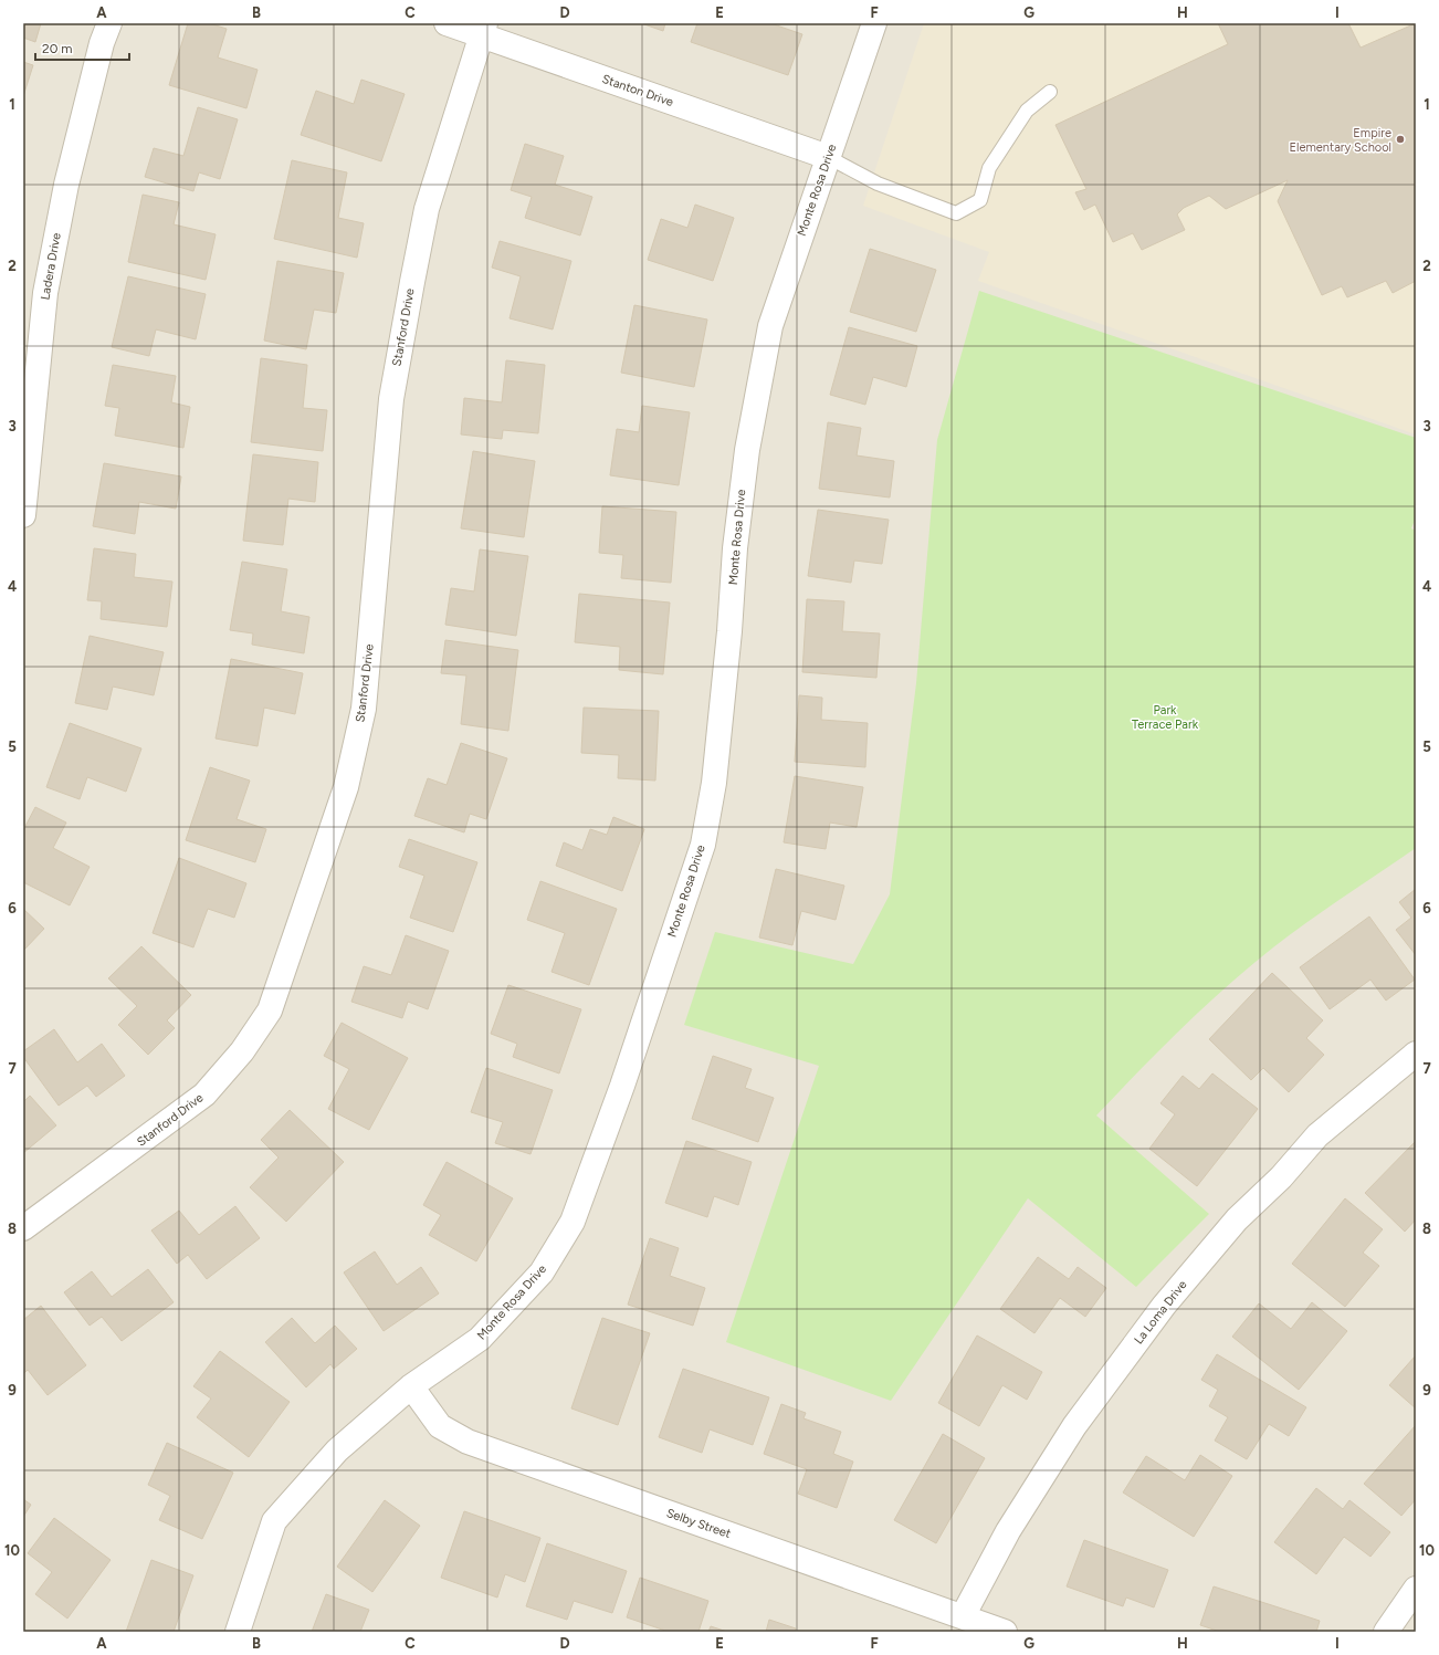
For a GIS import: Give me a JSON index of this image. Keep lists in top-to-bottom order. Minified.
{"streets":{"street":["Stanton Drive","Monte Rosa Drive","Ladera Drive","Stanford Drive","La Loma Drive","Selby Street"]},"crossings":[["Stanton Drive","Monte Rosa Drive"],["Stanton Drive","Stanford Drive"],["Monte Rosa Drive","Selby Street"],["La Loma Drive","Selby Street"]],"parks":["Park Terrace Park"],"places":["Empire Elementary School"],"scale_bar":"20 m","grid":{"columns":["A","B","C","D","E","F","G","H","I"],"rows":["1","2","3","4","5","6","7","8","9","10"]}}
